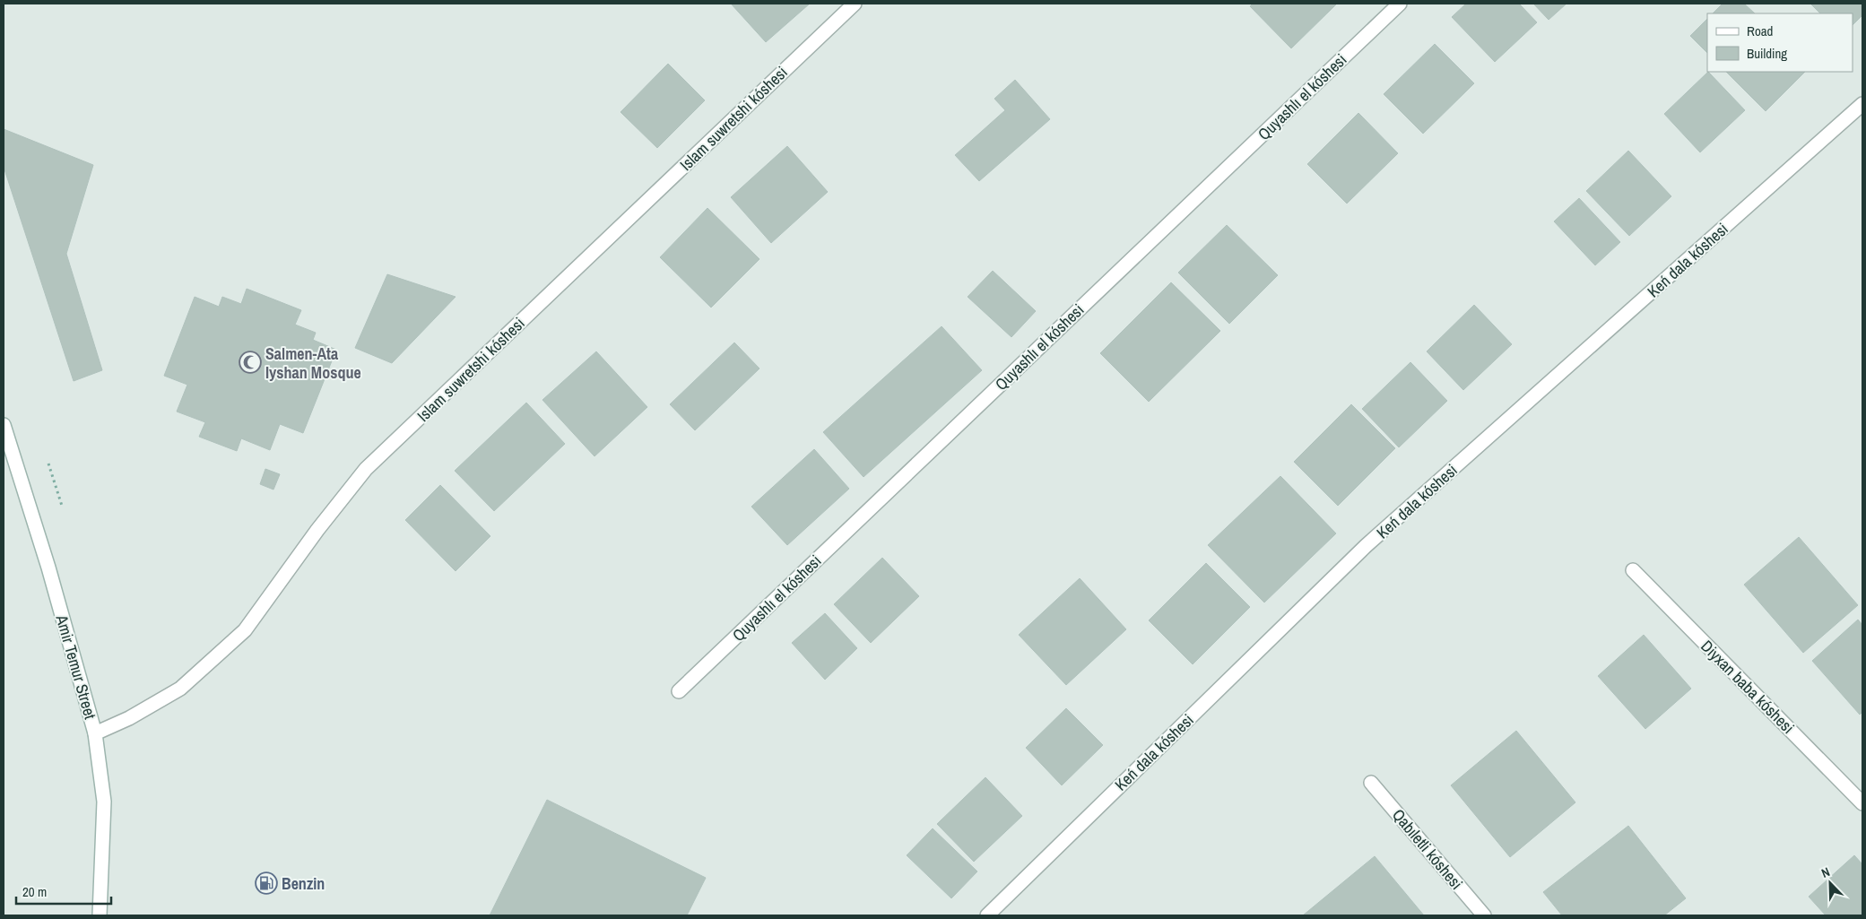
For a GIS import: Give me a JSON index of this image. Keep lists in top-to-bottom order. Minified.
{"streets":{"street":["Quyashlı el kóshesi","Islam suwretshi kóshesi","Keń dala kóshesi","Amir Temur Street","Diyxan baba kóshesi","Qabıletli kóshesi"]},"crossings":[["Islam suwretshi kóshesi","Amir Temur Street"]],"places":{"mosque":["Salmen-Ata Iyshan Mosque"],"fuel station":["Benzin"]},"legend":["Road","Building"],"scale_bar":"20 m","north":"top left"}
